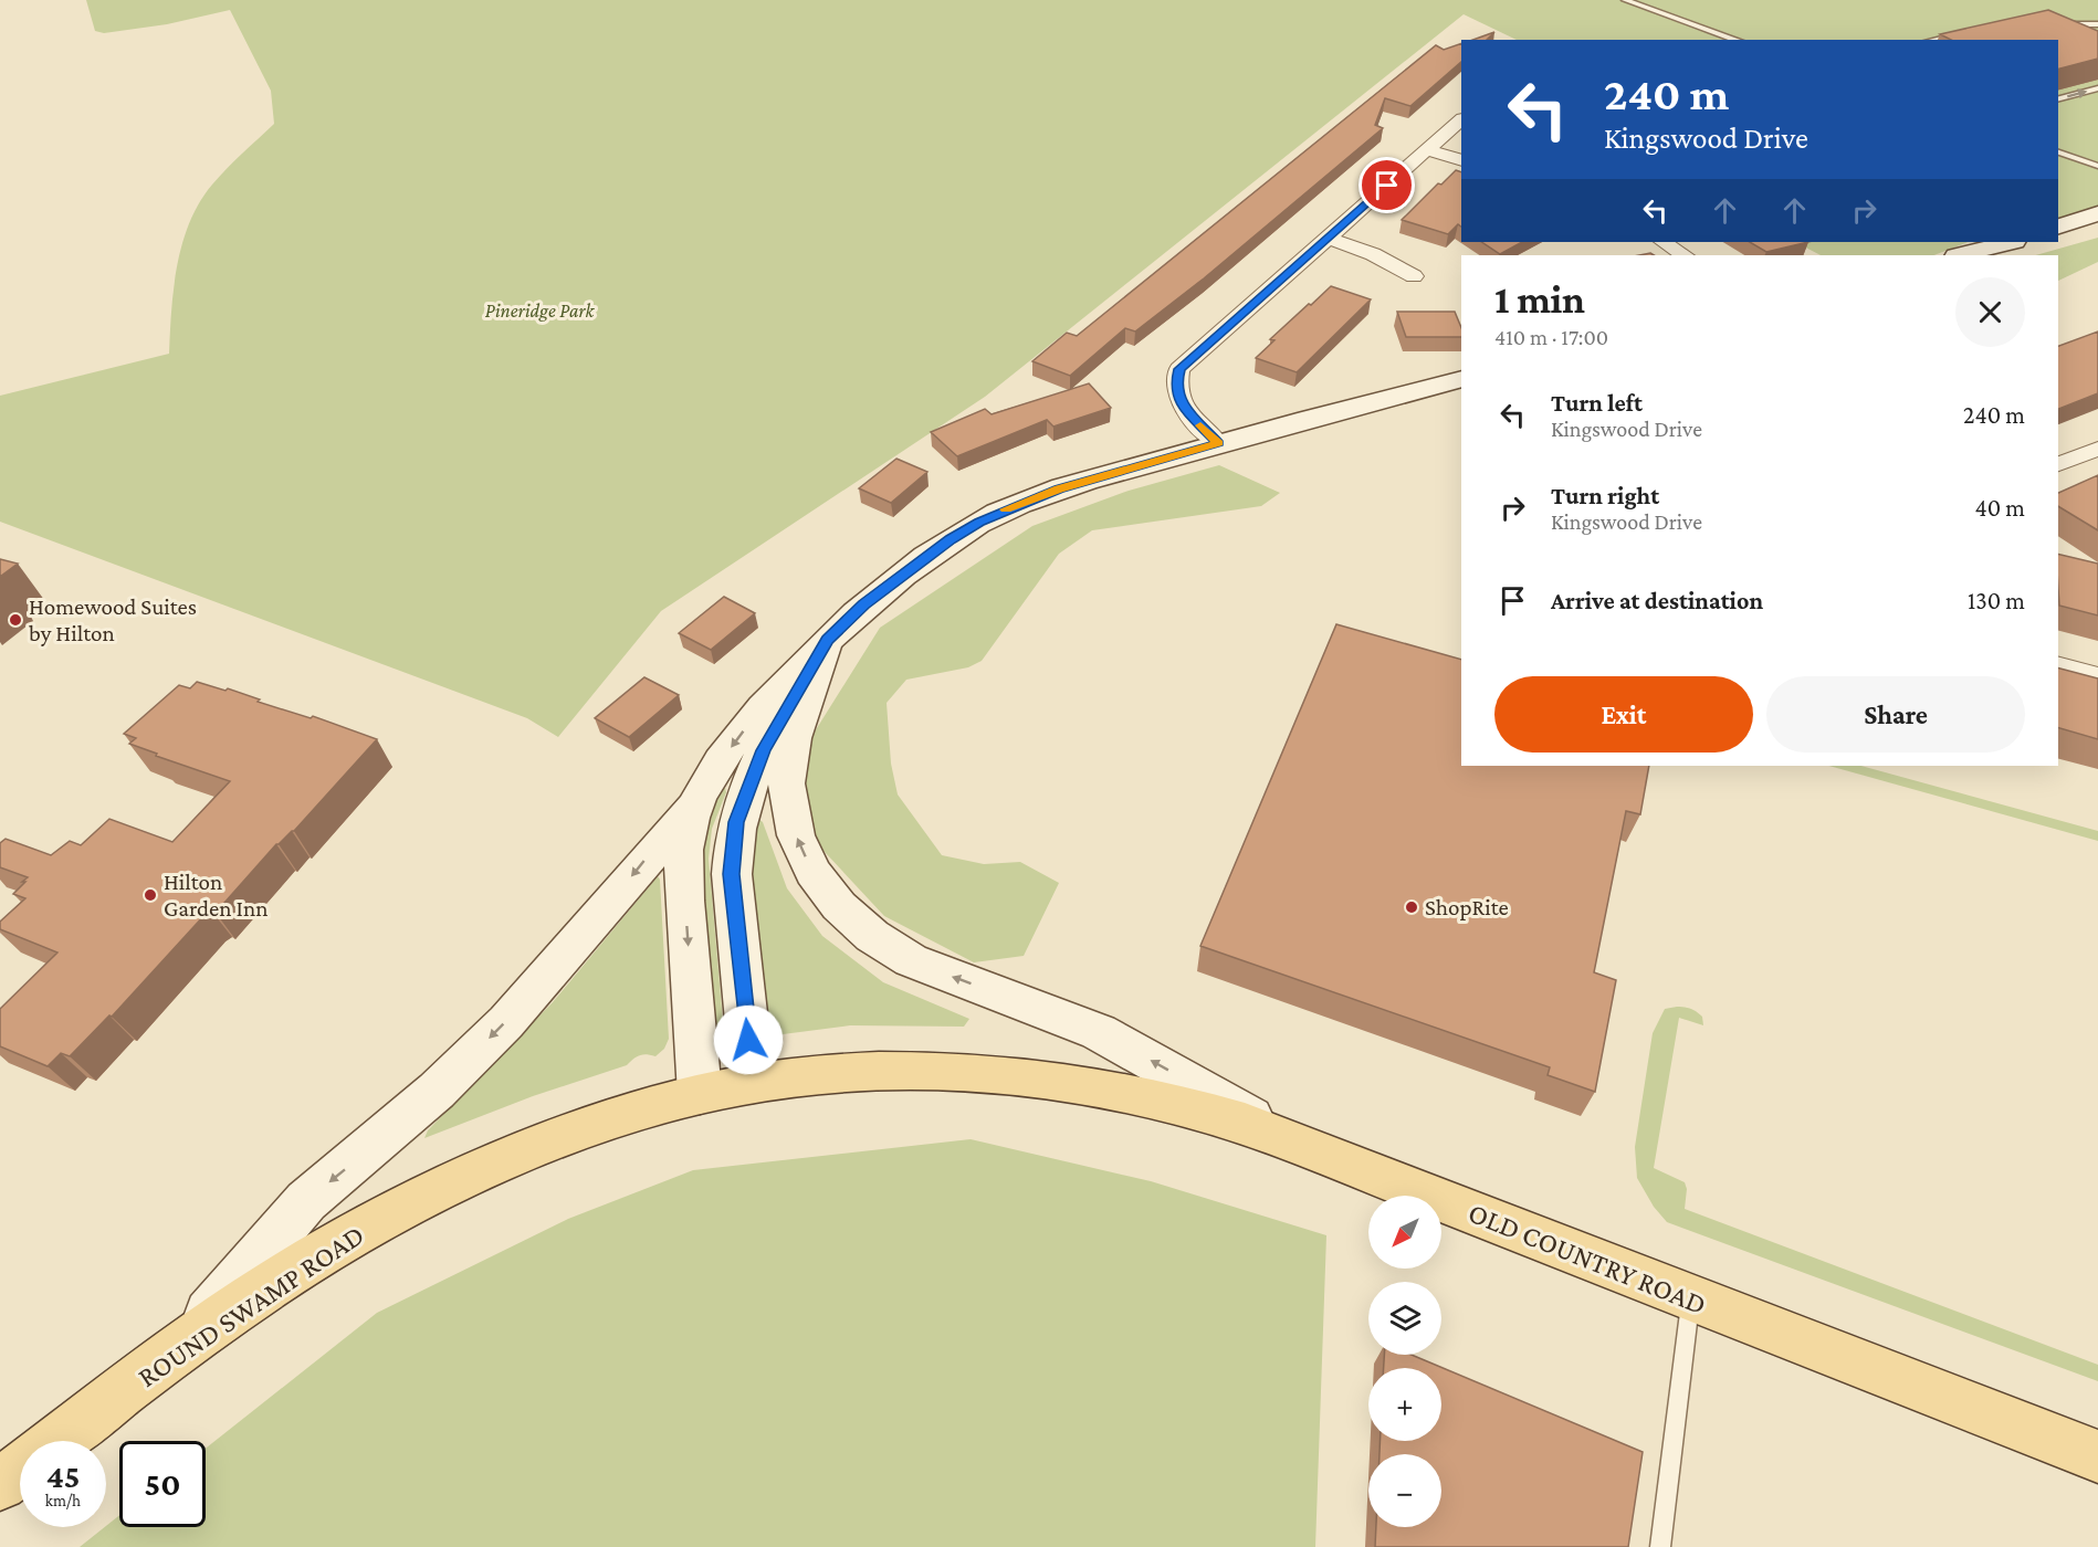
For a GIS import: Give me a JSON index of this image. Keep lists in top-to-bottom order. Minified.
{"streets":{"main road":["OLD COUNTRY ROAD","ROUND SWAMP ROAD"]},"crossings":[["OLD COUNTRY ROAD","ROUND SWAMP ROAD"]],"parks":["Pineridge Park"],"places":["Homewood Suites by Hilton","Hilton Garden Inn","ShopRite"],"north":"bottom left","page":{"turn":["240 m","Kingswood Drive"],"heading":["1 min","410 m · 17:00"],"list":[{"name":"Turn left","note":"Kingswood Drive","value":"240 m"},{"name":"Turn right","note":"Kingswood Drive","value":"40 m"},{"name":"Arrive at destination","value":"130 m"}],"buttons":["Exit","Share"],"map_buttons":["+","−"],"speed":"45 km/h","limit":"50"}}
